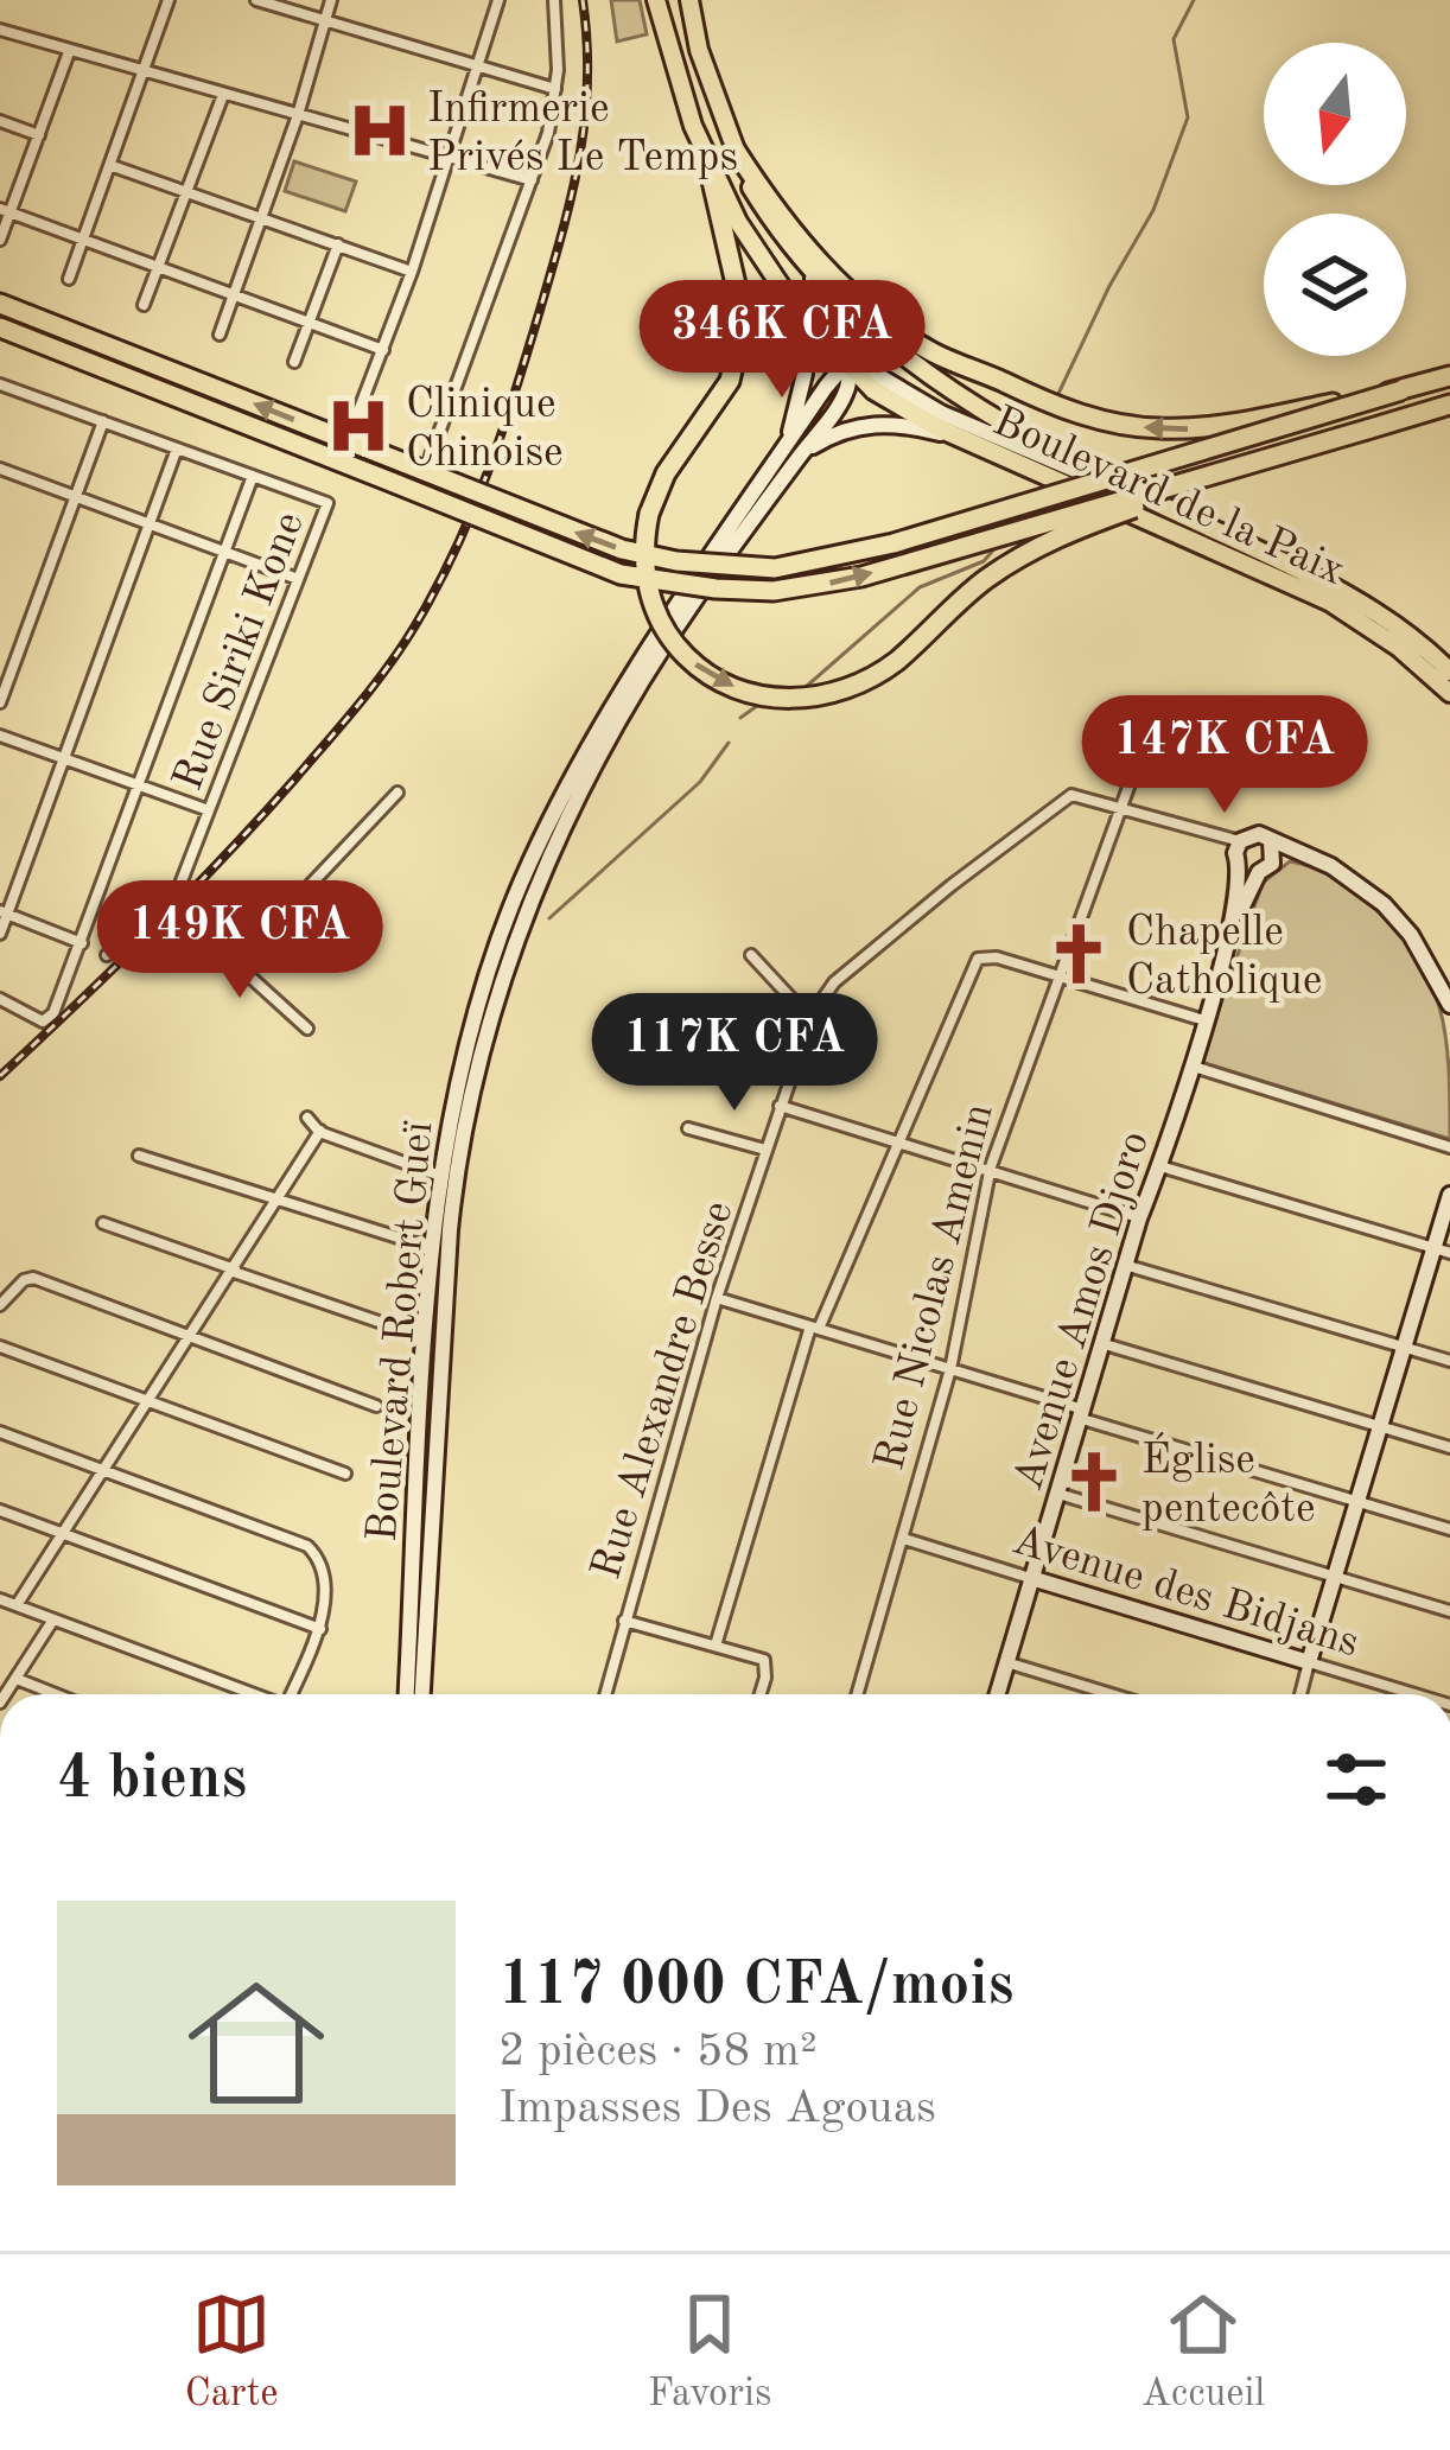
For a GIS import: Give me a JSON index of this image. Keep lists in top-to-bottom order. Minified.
{"streets":{"main road":["Boulevard de la Paix","Avenue Amos Djoro","Boulevard Robert Gueï","Avenue des Bidjans"],"street":["Rue Siriki Kone","Rue Nicolas Amenin","Rue Alexandre Besse"]},"crossings":[["Boulevard de la Paix","Boulevard Robert Gueï"],["Rue Nicolas Amenin","Rue Alexandre Besse"],["Rue Nicolas Amenin","Avenue des Bidjans"],["Avenue Amos Djoro","Rue Alexandre Besse"],["Avenue Amos Djoro","Avenue des Bidjans"]],"places":{"hospital":["Infirmerie Privés Le Temps","Clinique Chinoise"],"church":["Chapelle Catholique","Église pentecôte"]},"north":"bottom","page":{"price":["346K CFA","147K CFA","149K CFA","117K CFA"],"heading":"4 biens","list":[{"name":"117 000 CFA/mois","note":"2 pièces · 58 m² · Impasses Des Agouas"}],"tabs":["Carte","Favoris","Accueil"]}}
